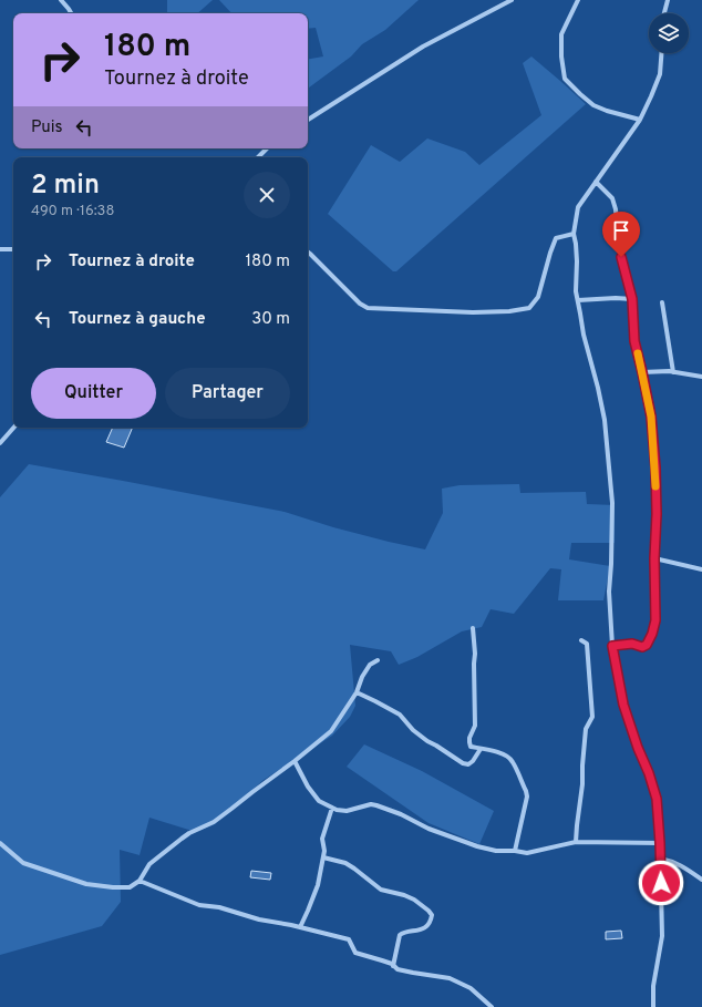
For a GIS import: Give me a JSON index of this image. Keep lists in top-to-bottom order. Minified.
{"page":{"turn":["180 m","Tournez à droite"],"then":"Puis","heading":["2 min","490 m · 16:38"],"list":[{"name":"Tournez à droite","value":"180 m"},{"name":"Tournez à gauche","value":"30 m"}],"buttons":["Quitter","Partager"]}}
